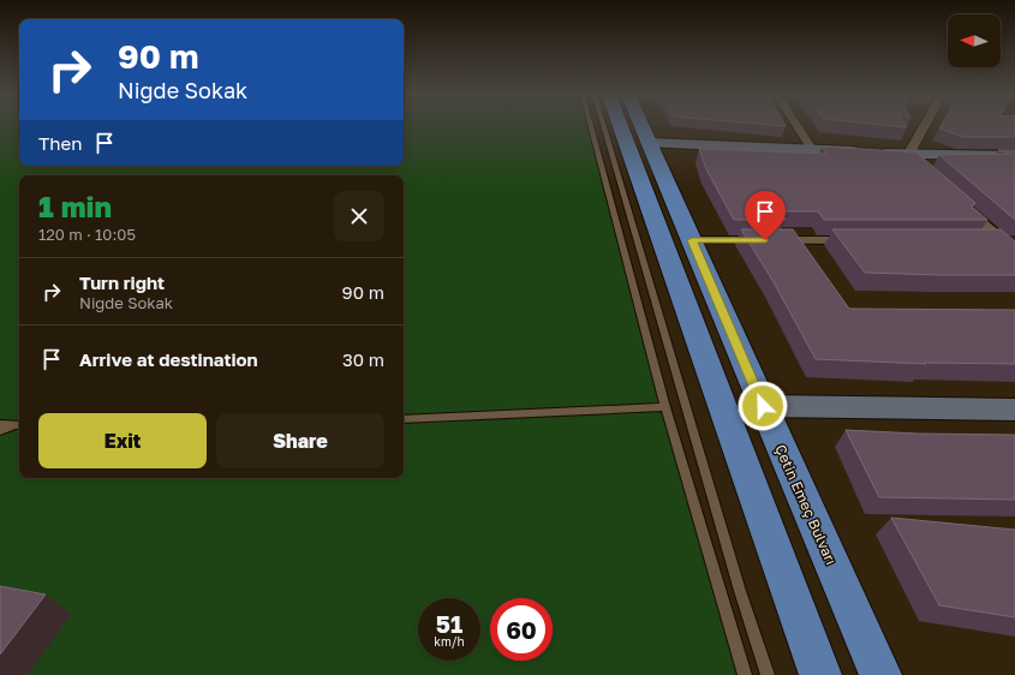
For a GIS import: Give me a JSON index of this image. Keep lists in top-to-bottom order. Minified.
{"streets":{"main road":["Çetin Emeç Bulvarı"]},"north":"left","page":{"turn":["90 m","Niğde Sokak"],"then":"Then","heading":["1 min","120 m · 10:05"],"list":[{"name":"Turn right","note":"Niğde Sokak","value":"90 m"},{"name":"Arrive at destination","value":"30 m"}],"buttons":["Exit","Share"],"speed":"51 km/h","limit":"60"}}
